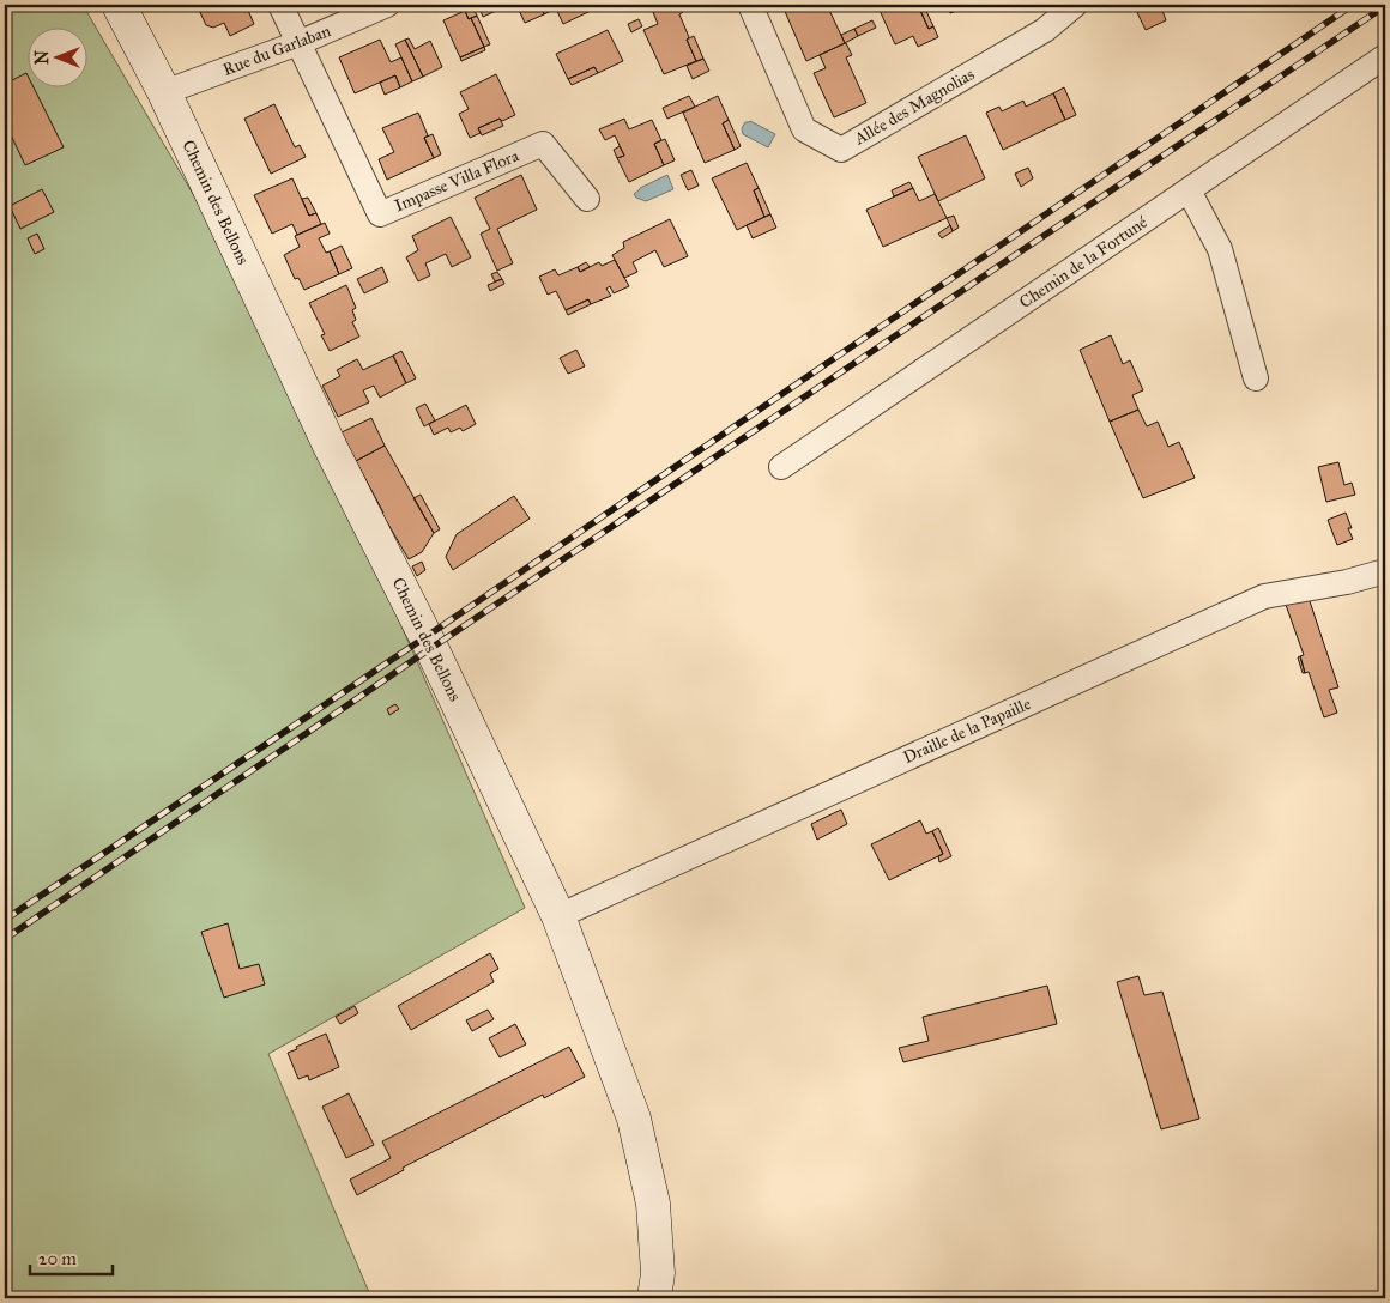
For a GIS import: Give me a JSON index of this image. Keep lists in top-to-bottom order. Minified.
{"streets":{"main road":["Chemin des Bellons"],"street":["Rue du Garlaban","Allée des Magnolias","Impasse Villa Flora","Chemin de la Fortuné","Draille de la Papaille"]},"crossings":[["Rue du Garlaban","Impasse Villa Flora"],["Rue du Garlaban","Chemin des Bellons"],["Chemin des Bellons","Draille de la Papaille"]],"scale_bar":"20 m","north":"left"}
